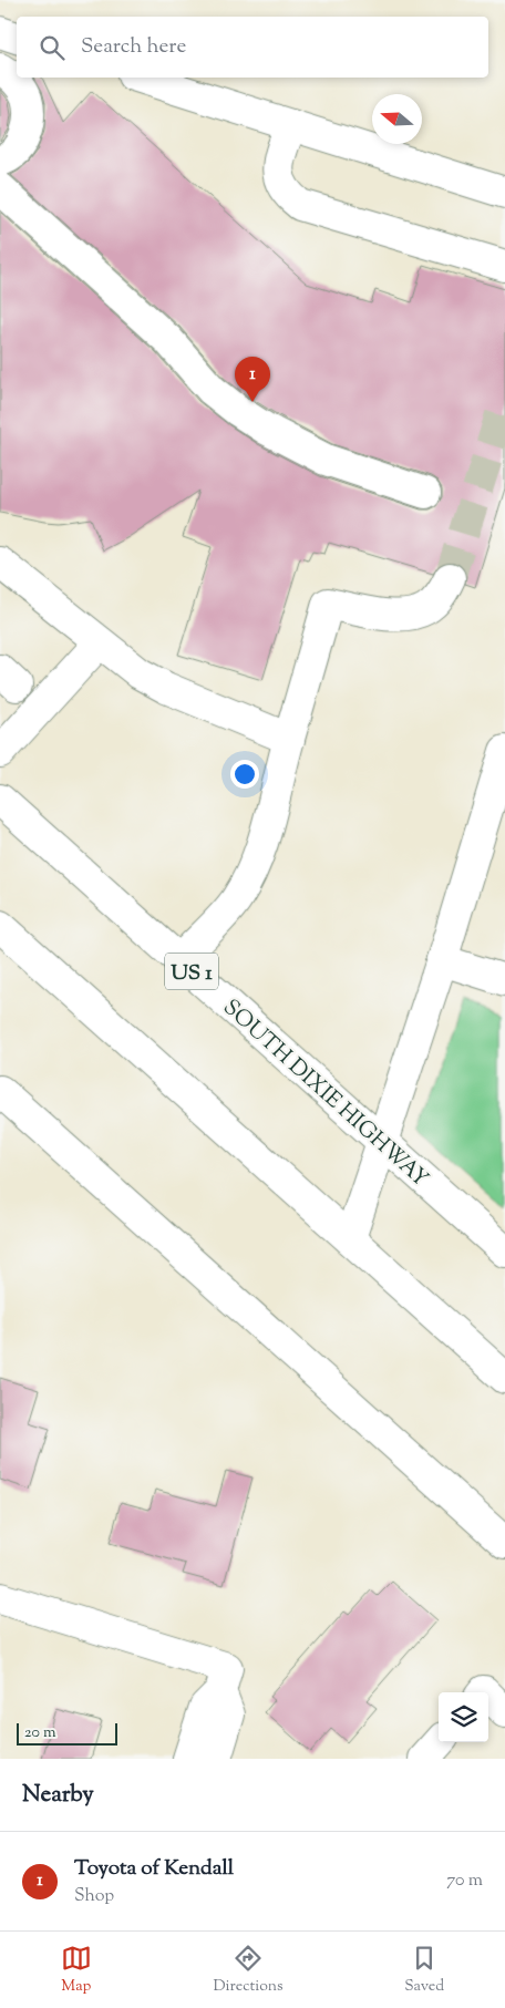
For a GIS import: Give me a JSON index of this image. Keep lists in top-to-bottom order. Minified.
{"streets":{"main road":["US 1","SOUTH DIXIE HIGHWAY"]},"scale_bar":"20 m","north":"left","page":{"search":"Search here","pins":"1","scale":"20 m","heading":"Nearby","list":[{"mark":"1","name":"Toyota of Kendall","note":"Shop","value":"70 m"}],"nav":["Map","Directions","Saved"]}}
